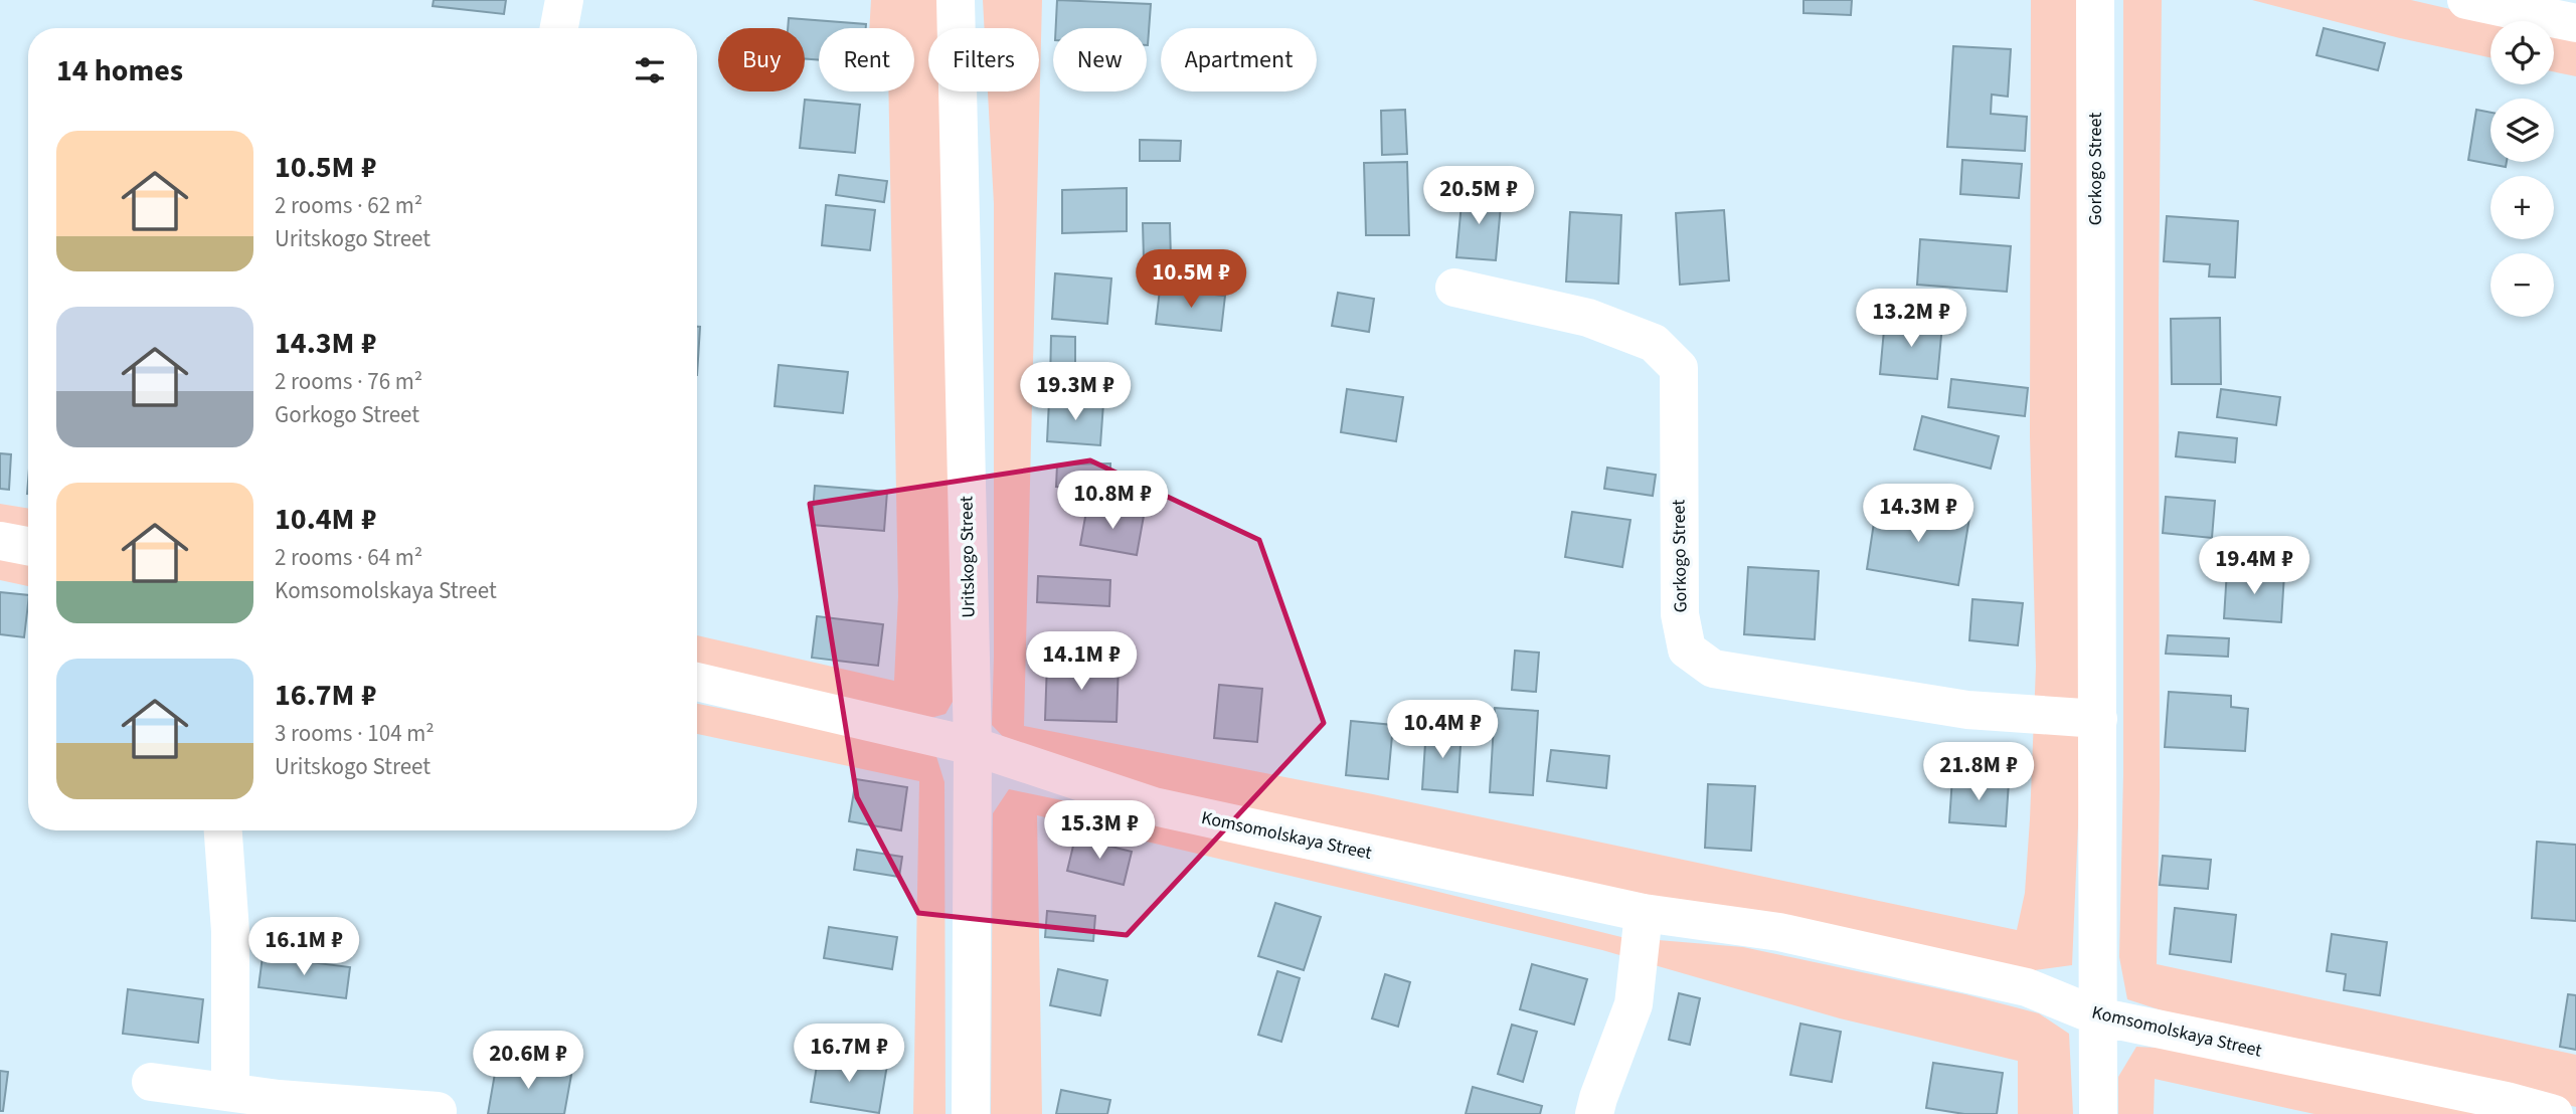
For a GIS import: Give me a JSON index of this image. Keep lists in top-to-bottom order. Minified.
{"streets":{"street":["Gorkogo Street","Uritskogo Street","Komsomolskaya Street"]},"crossings":[["Gorkogo Street","Komsomolskaya Street"],["Uritskogo Street","Komsomolskaya Street"]],"page":{"map_buttons":["+","−"],"chip":["Buy","Rent","Filters","New","Apartment"],"heading":"14 homes","list":[{"name":"10.5M ₽","note":"2 rooms · 62 m² · Uritskogo Street"},{"name":"14.3M ₽","note":"2 rooms · 76 m² · Gorkogo Street"},{"name":"10.4M ₽","note":"2 rooms · 64 m² · Komsomolskaya Street"},{"name":"16.7M ₽","note":"3 rooms · 104 m² · Uritskogo Street"}],"price":["20.5M ₽","10.5M ₽","13.2M ₽","19.3M ₽","10.8M ₽","14.3M ₽","19.4M ₽","14.1M ₽","10.4M ₽","21.8M ₽","15.3M ₽","16.1M ₽","16.7M ₽","20.6M ₽"]}}
